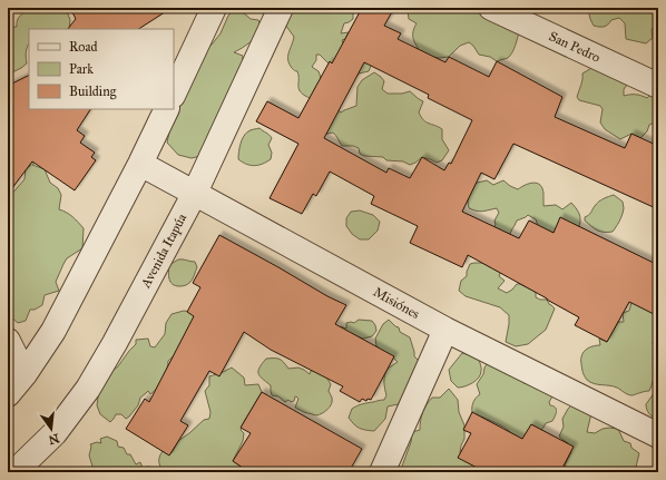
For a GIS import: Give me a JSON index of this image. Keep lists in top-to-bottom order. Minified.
{"streets":{"street":["San Pedro","Avenida Itapúa","Misiónes"]},"crossings":[["Avenida Itapúa","Misiónes"]],"legend":["Road","Park","Building"],"north":"bottom"}
